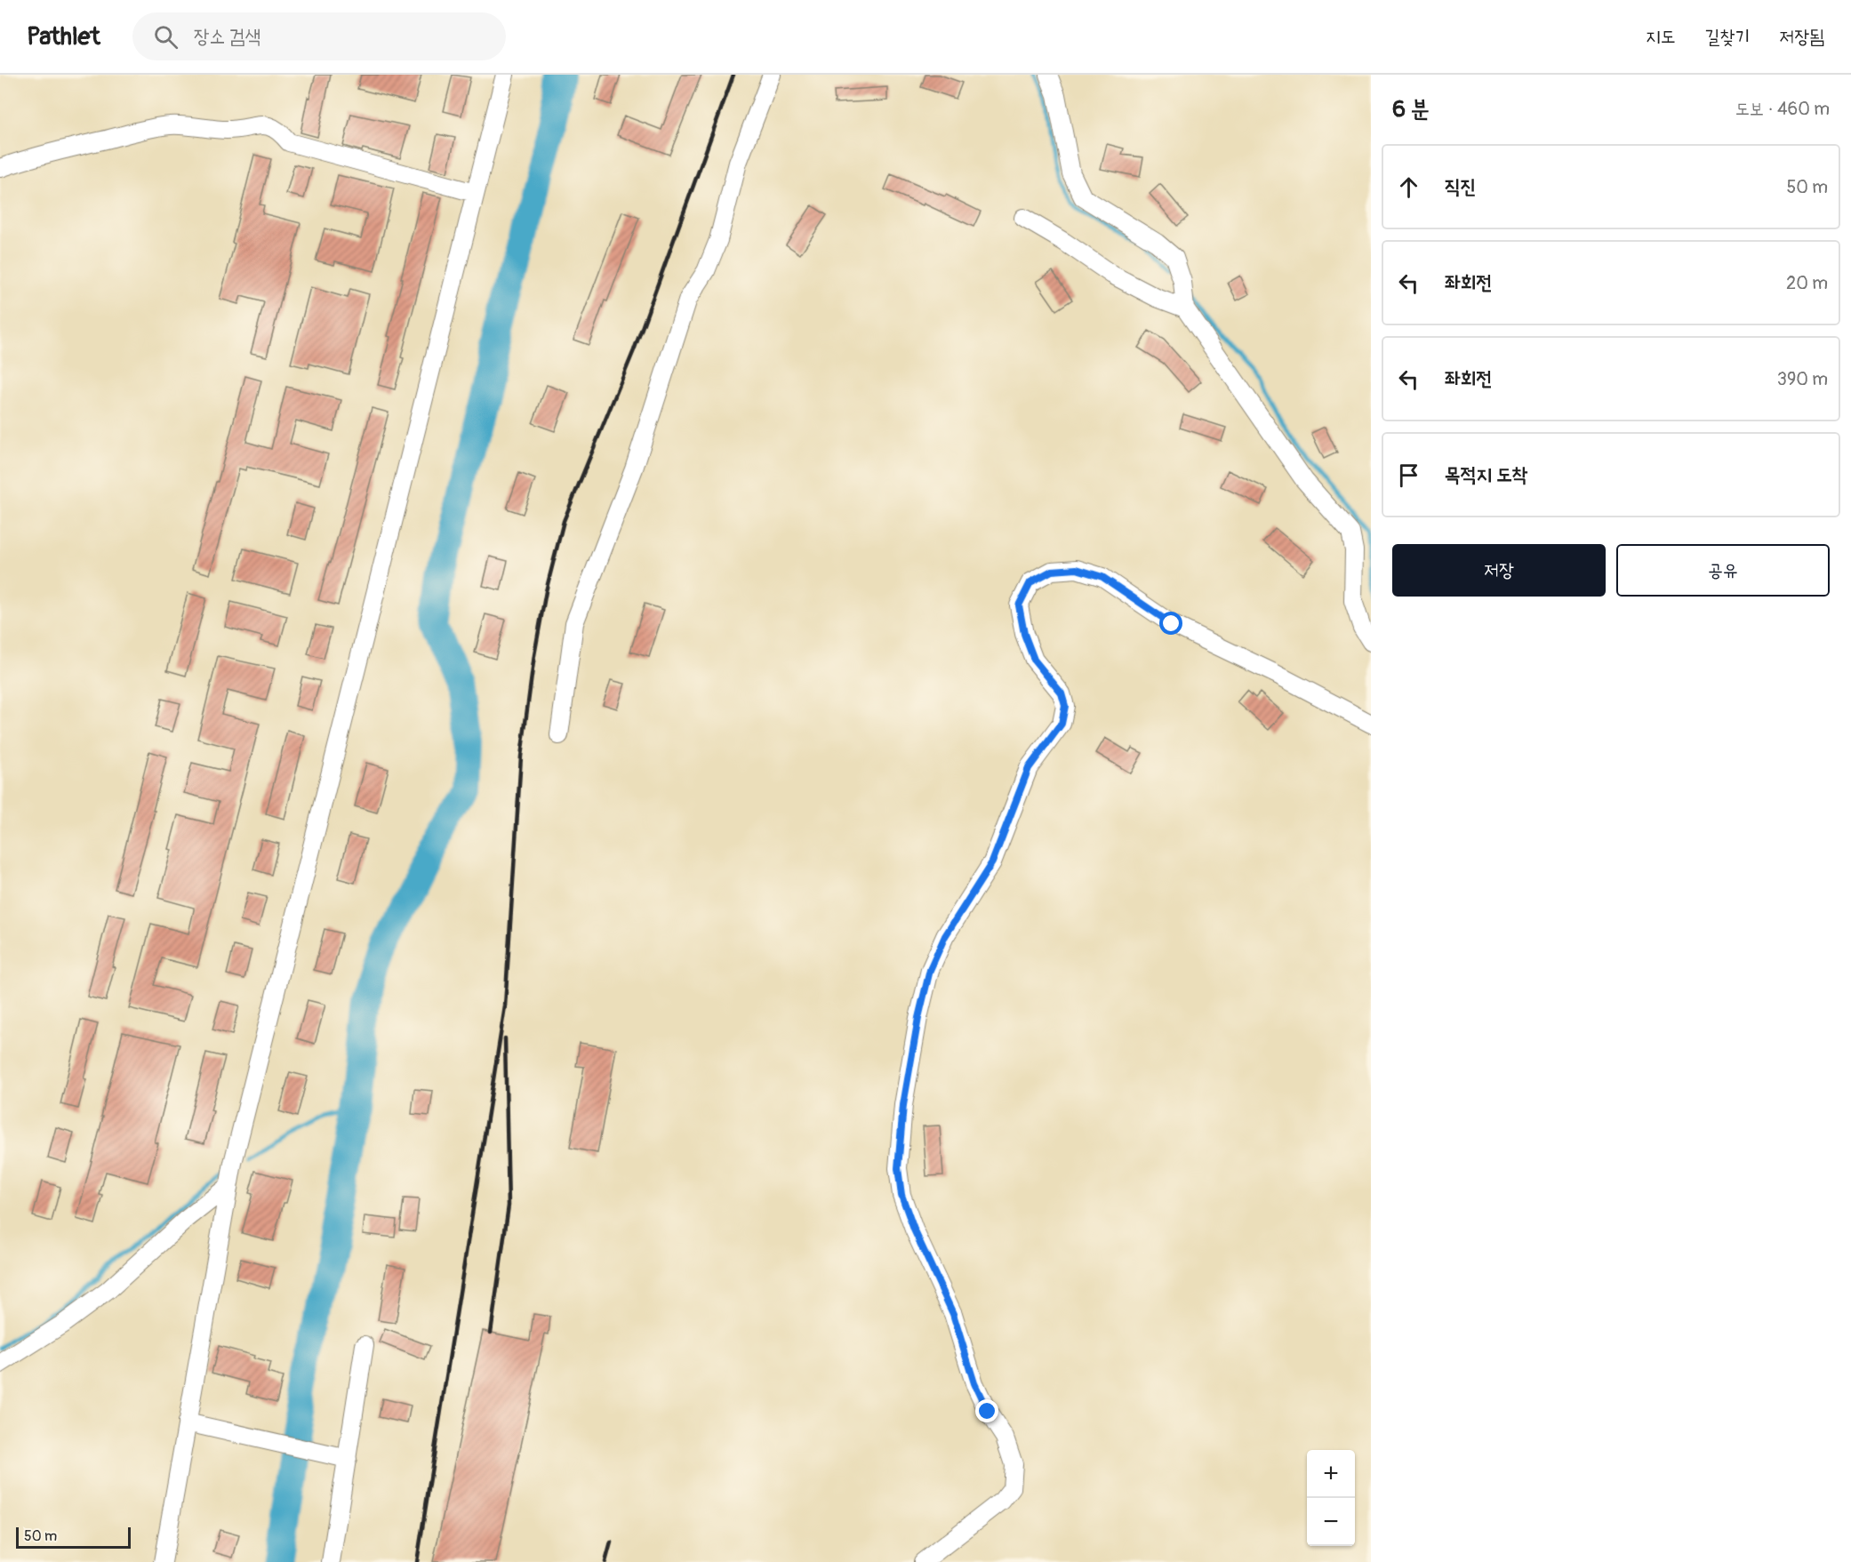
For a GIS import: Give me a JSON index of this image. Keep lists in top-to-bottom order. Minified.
{"scale_bar":"50 m","page":{"header":"Pathlet","search":"장소 검색","nav":["지도","길찾기","저장됨"],"heading":["6 분","도보 · 460 m"],"list":[["직진","50 m"],["좌회전","20 m"],["좌회전","390 m"],"목적지 도착"],"buttons":["저장","공유"],"map_buttons":["+","−"],"scale":"50 m"}}
